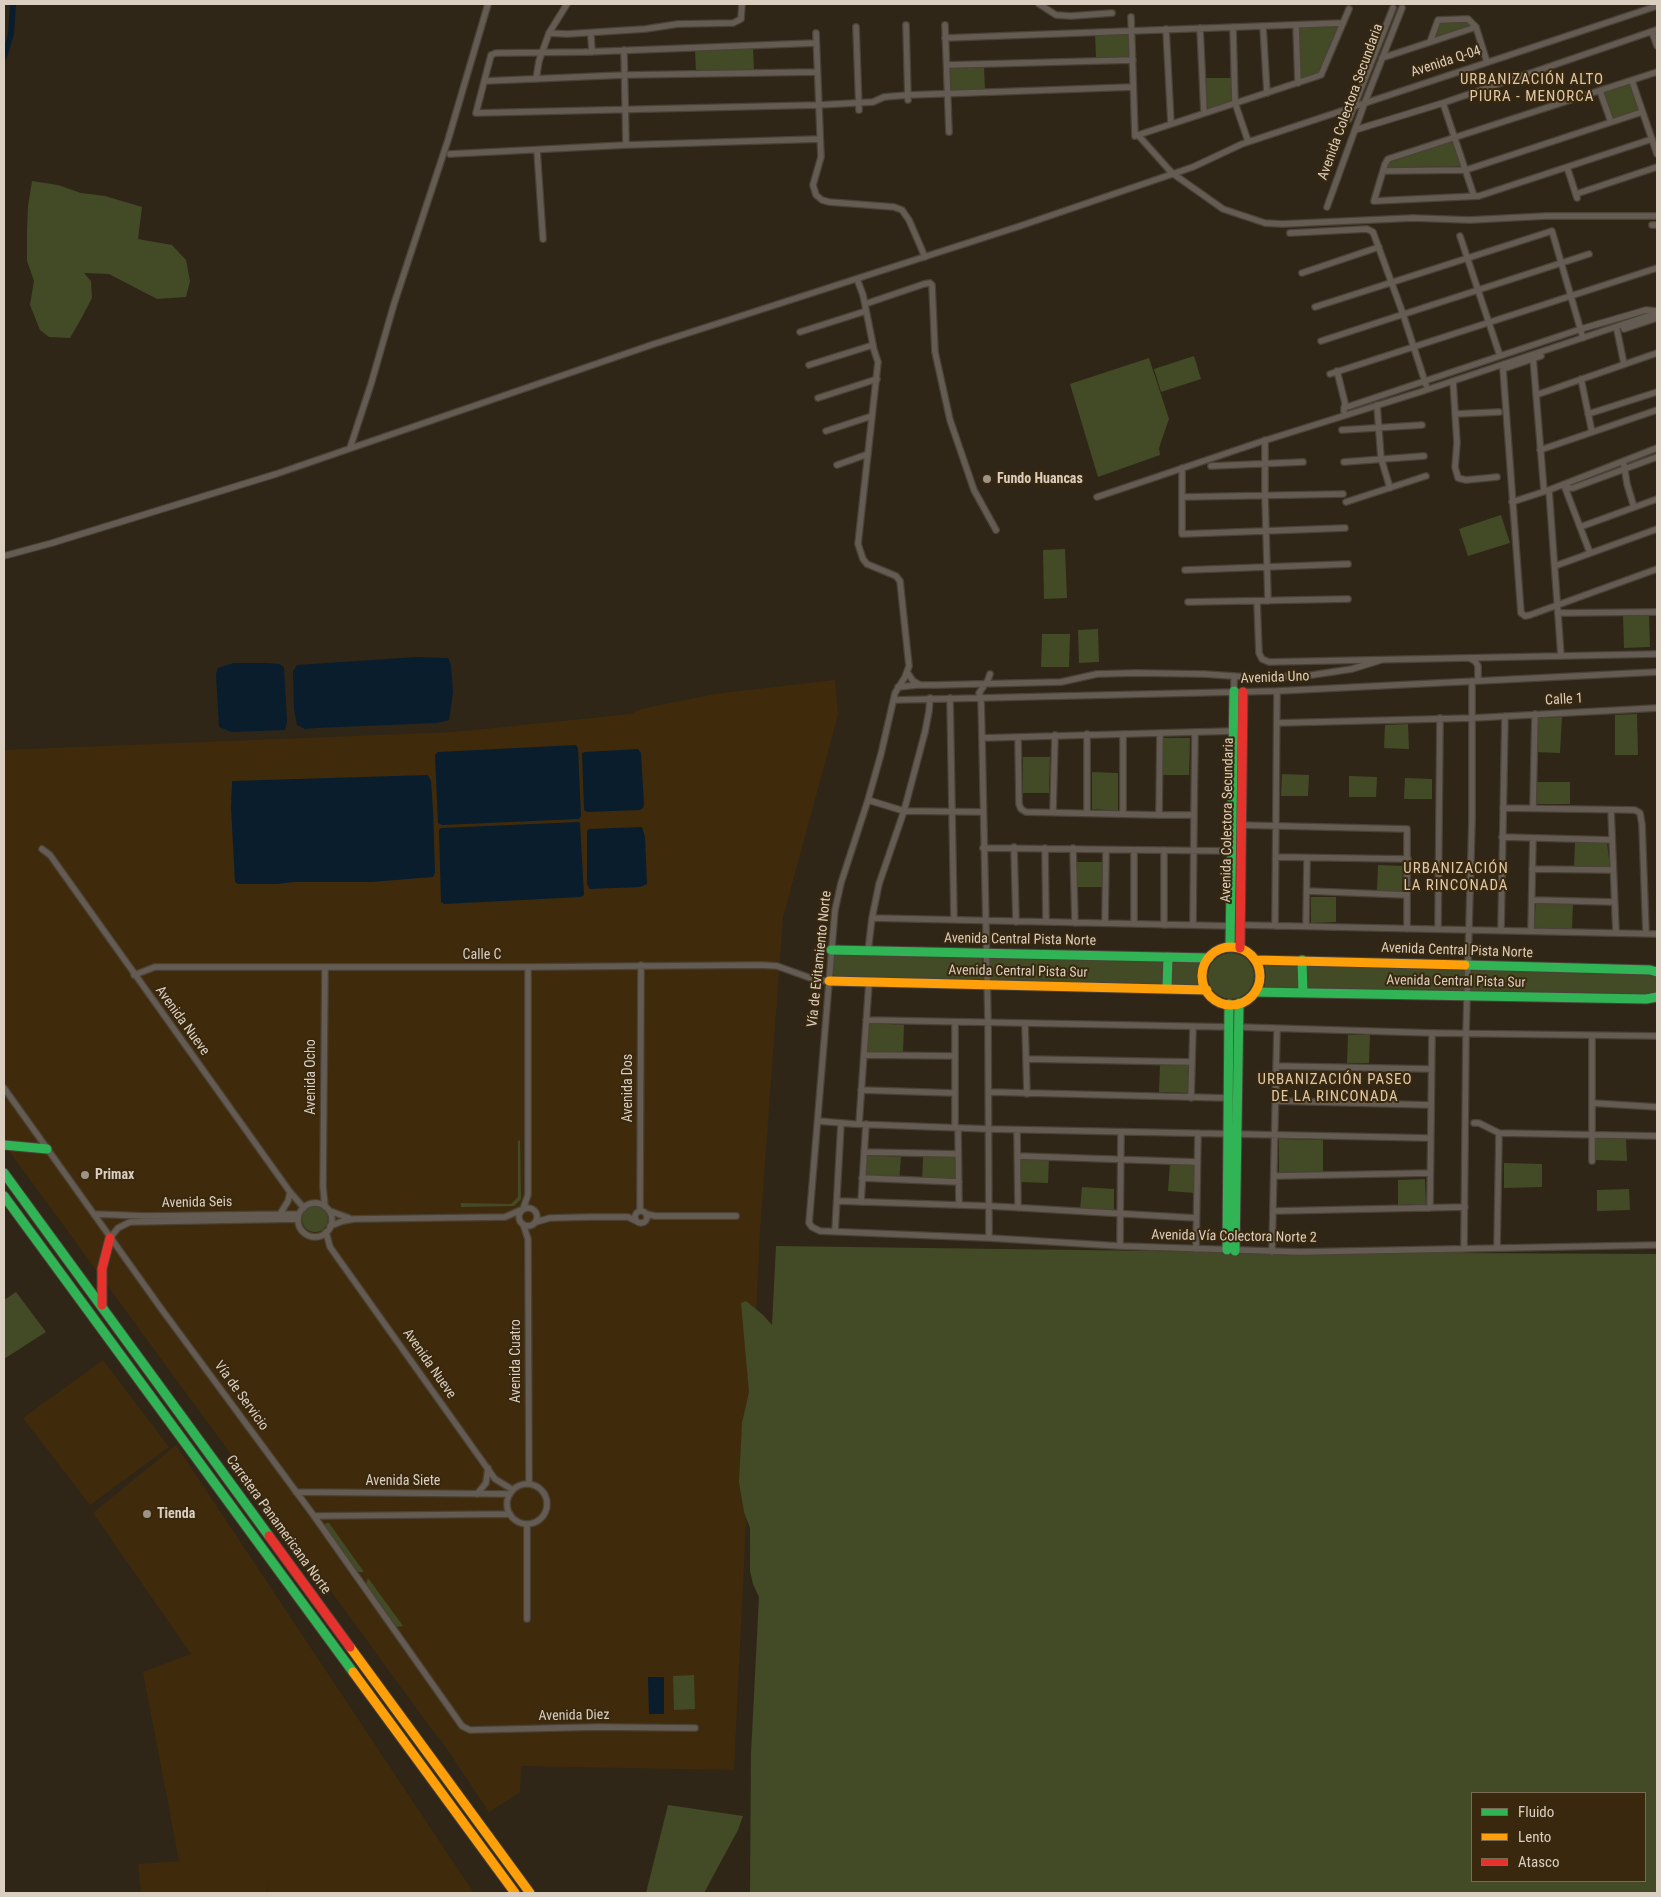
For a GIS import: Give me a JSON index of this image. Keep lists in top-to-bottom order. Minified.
{"streets":{"main road":["Avenida Colectora Secundaria","Avenida Central Pista Norte","Avenida Central Pista Sur","Carretera Panamericana Norte"],"street":["Avenida Q-04","Avenida Uno","Calle 1","Calle C","Vía de Evitamiento Norte","Avenida Nueve","Avenida Ocho","Avenida Dos","Avenida Seis","Avenida Vía Colectora Norte 2","Avenida Cuatro","Vía de Servicio","Avenida Siete","Avenida Diez"]},"crossings":[["Avenida Q-04","Avenida Colectora Secundaria"],["Avenida Colectora Secundaria","Avenida Uno"],["Avenida Colectora Secundaria","Avenida Central Pista Norte"],["Avenida Colectora Secundaria","Avenida Central Pista Sur"],["Avenida Uno","Vía de Evitamiento Norte"],["Avenida Central Pista Norte","Vía de Evitamiento Norte"],["Avenida Central Pista Norte","Avenida Central Pista Sur"],["Calle C","Vía de Evitamiento Norte"],["Calle C","Avenida Central Pista Sur"],["Calle C","Avenida Nueve"],["Calle C","Avenida Ocho"],["Calle C","Avenida Dos"],["Vía de Evitamiento Norte","Avenida Central Pista Sur"],["Vía de Evitamiento Norte","Avenida Vía Colectora Norte 2"],["Avenida Nueve","Avenida Ocho"],["Avenida Nueve","Avenida Seis"],["Avenida Nueve","Avenida Cuatro"],["Avenida Nueve","Avenida Siete"],["Avenida Ocho","Avenida Seis"],["Avenida Seis","Vía de Servicio"],["Avenida Cuatro","Avenida Siete"],["Vía de Servicio","Avenida Siete"],["Vía de Servicio","Avenida Diez"]],"districts":["URBANIZACIÓN ALTO PIURA - MENORCA","URBANIZACIÓN LA RINCONADA","URBANIZACIÓN PASEO DE LA RINCONADA"],"places":["Fundo Huancas","Primax","Tienda"],"legend":["Fluido","Lento","Atasco"]}
